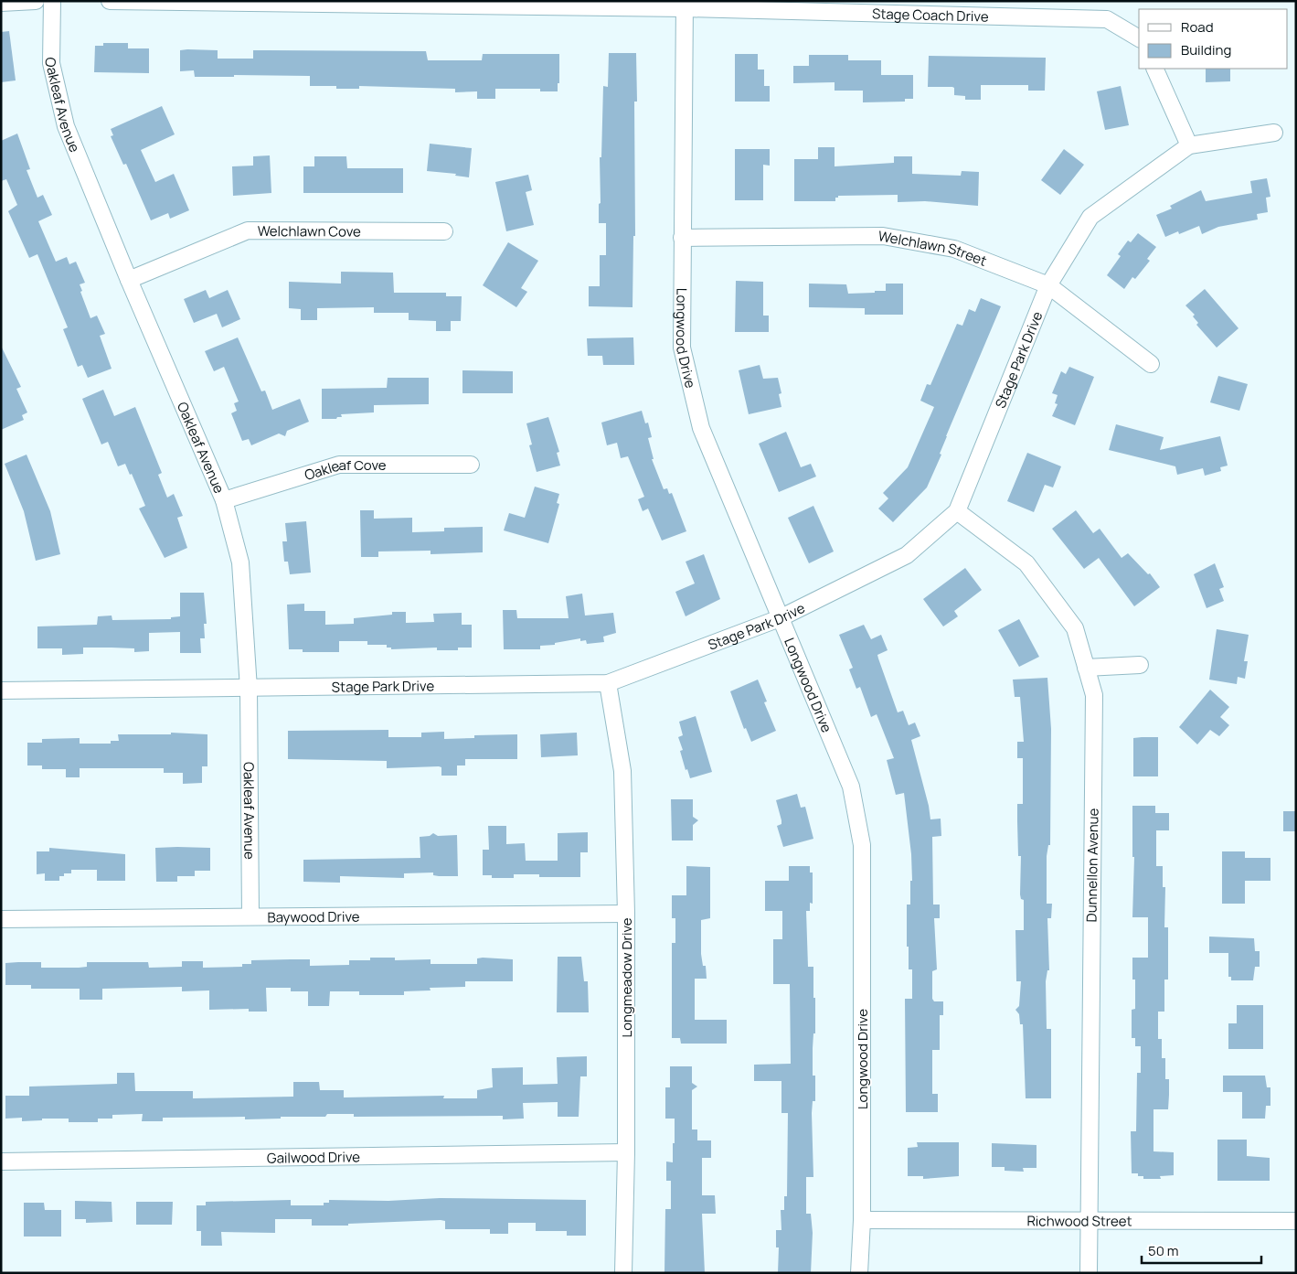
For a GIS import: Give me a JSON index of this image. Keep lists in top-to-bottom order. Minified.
{"streets":{"street":["Stage Coach Drive","Oakleaf Avenue","Welchlawn Cove","Welchlawn Street","Longwood Drive","Stage Park Drive","Oakleaf Cove","Dunnellon Avenue","Baywood Drive","Longmeadow Drive","Gailwood Drive","Richwood Street"]},"crossings":[["Stage Coach Drive","Longwood Drive"],["Oakleaf Avenue","Welchlawn Cove"],["Oakleaf Avenue","Stage Park Drive"],["Oakleaf Avenue","Oakleaf Cove"],["Oakleaf Avenue","Baywood Drive"],["Welchlawn Street","Longwood Drive"],["Welchlawn Street","Stage Park Drive"],["Longwood Drive","Stage Park Drive"],["Longwood Drive","Richwood Street"],["Stage Park Drive","Dunnellon Avenue"],["Stage Park Drive","Longmeadow Drive"],["Dunnellon Avenue","Richwood Street"],["Baywood Drive","Longmeadow Drive"],["Longmeadow Drive","Gailwood Drive"]],"legend":["Road","Building"],"scale_bar":"50 m"}
